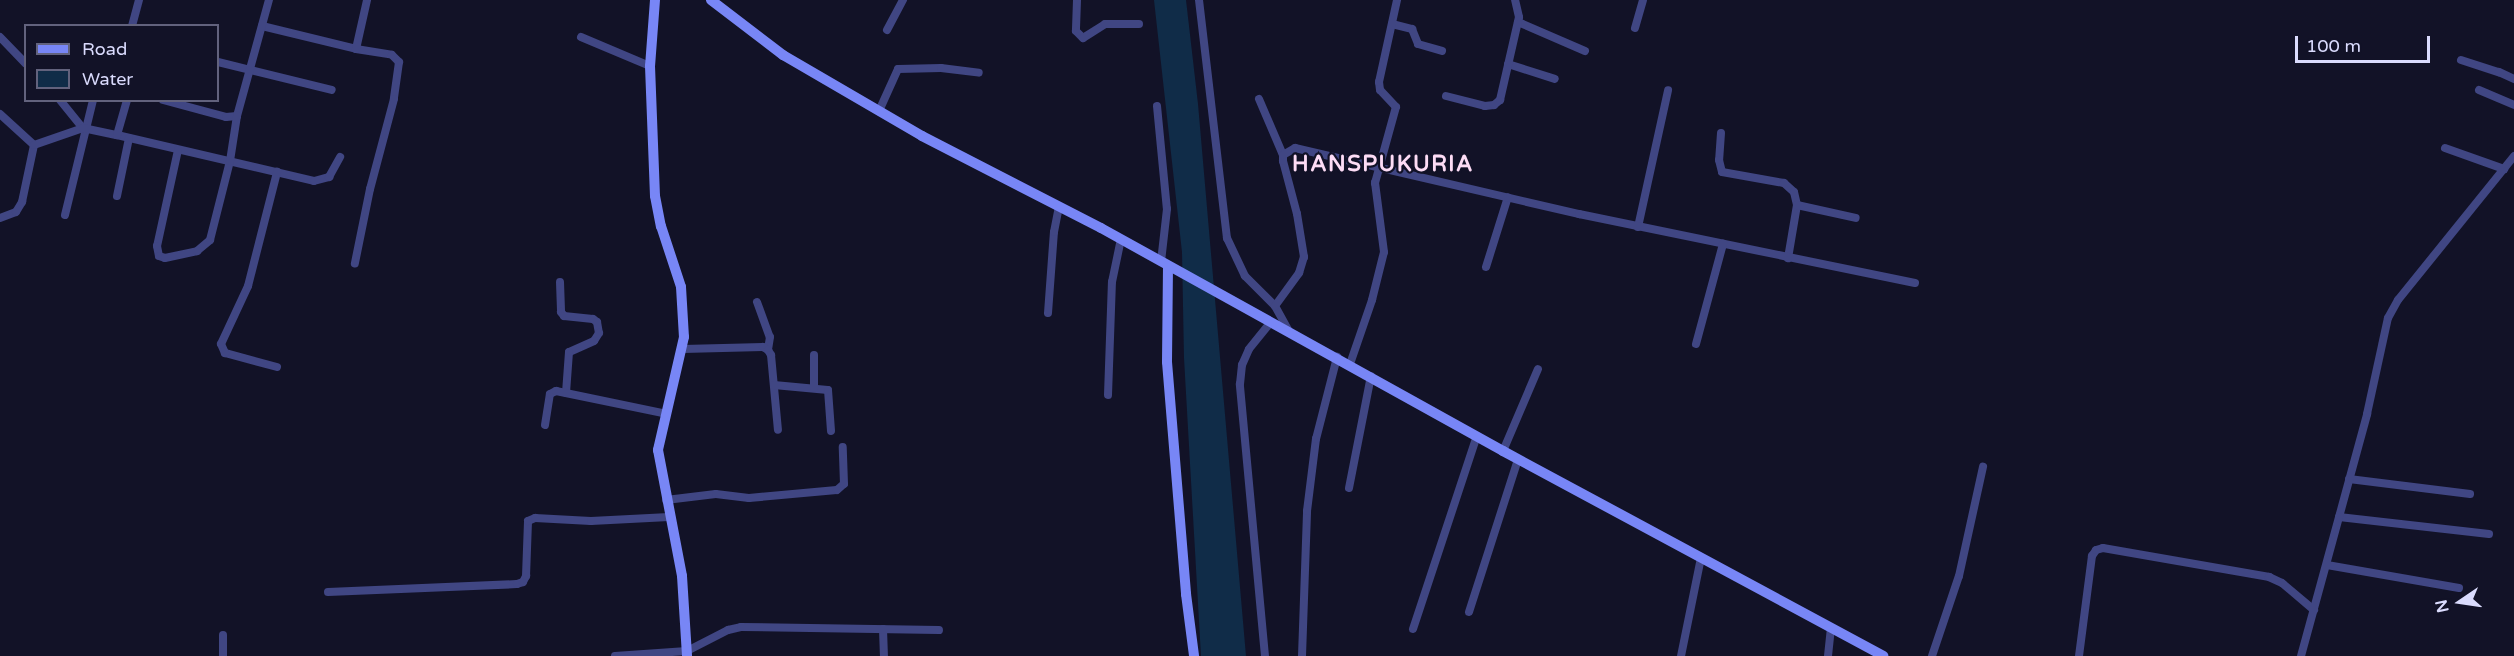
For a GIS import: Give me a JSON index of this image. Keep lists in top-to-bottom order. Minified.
{"districts":["HANSPUKURIA"],"legend":["Road","Water"],"scale_bar":"100 m","north":"left"}
